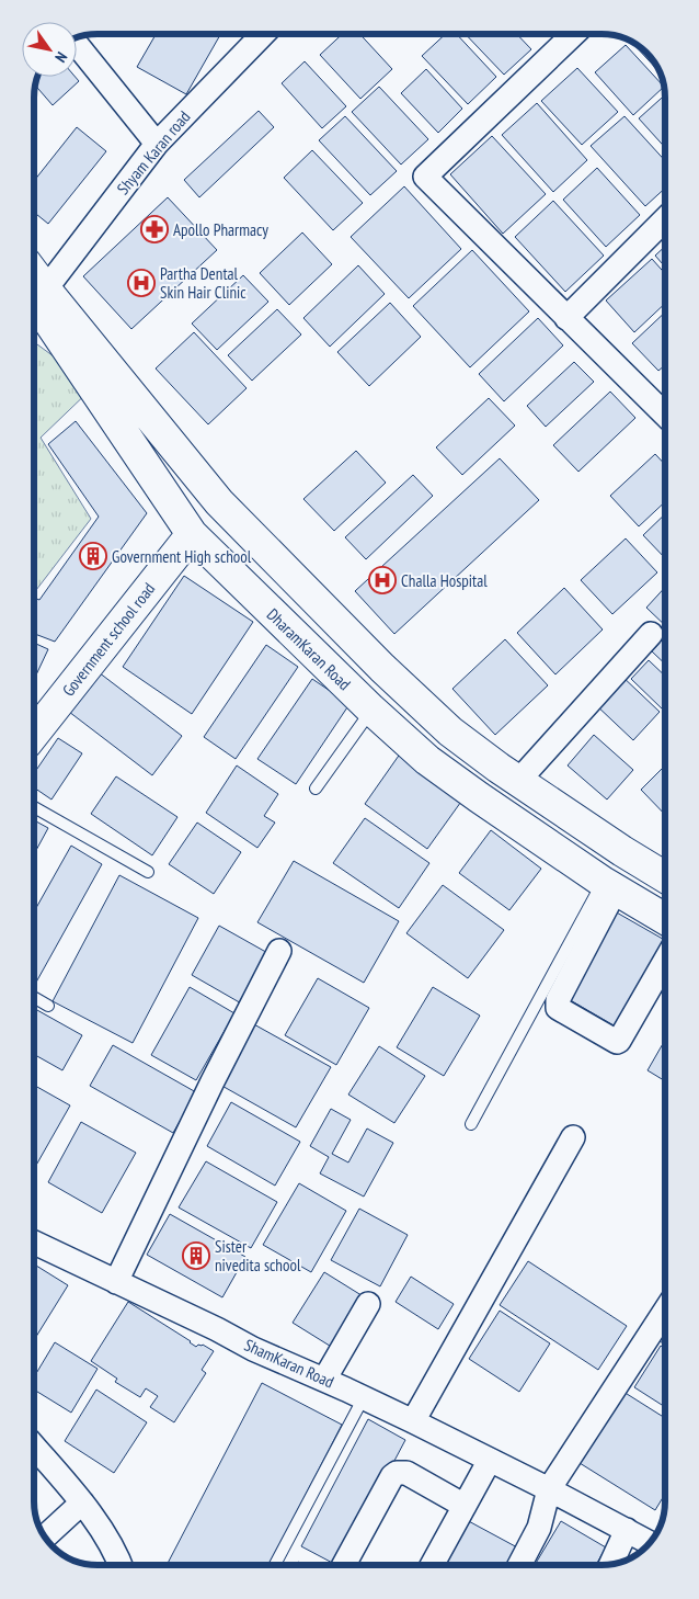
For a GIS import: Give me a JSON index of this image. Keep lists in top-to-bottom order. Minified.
{"streets":{"street":["Shyam Karan road","Government school road","DharamKaran Road","ShamKaran Road"]},"crossings":[["Government school road","DharamKaran Road"]],"places":{"pharmacy":["Apollo Pharmacy"],"hospital":["Partha Dental Skin Hair Clinic","Challa Hospital"],"building":["Government High school","Sister nivedita school"]},"north":"bottom right"}
